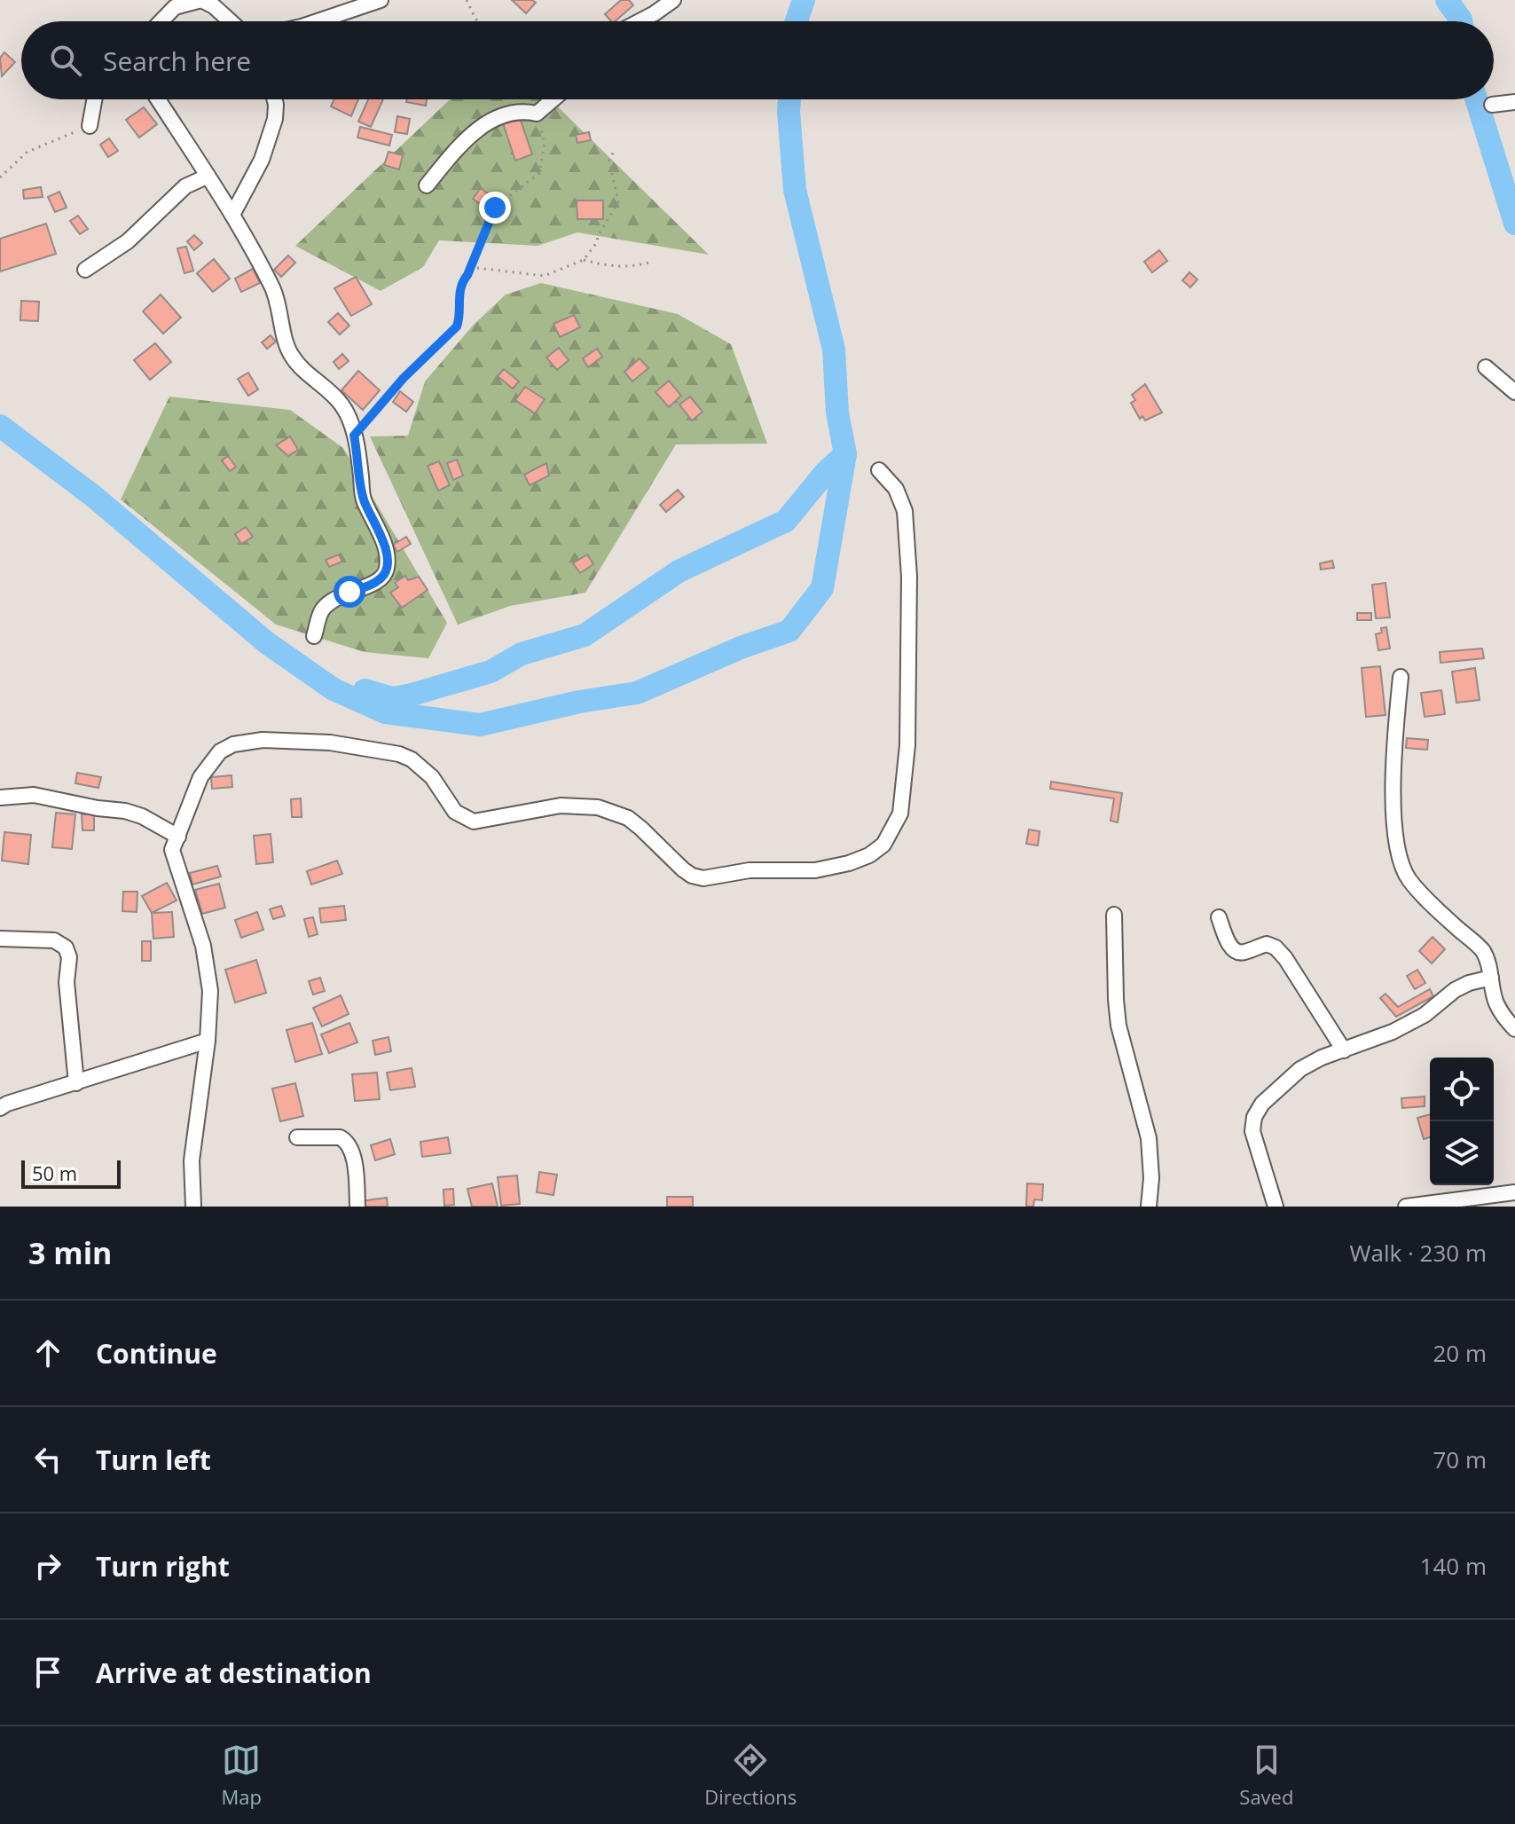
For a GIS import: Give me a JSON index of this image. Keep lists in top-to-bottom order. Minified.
{"scale_bar":"50 m","page":{"search":"Search here","scale":"50 m","heading":["3 min","Walk · 230 m"],"list":[["Continue","20 m"],["Turn left","70 m"],["Turn right","140 m"],"Arrive at destination"],"nav":["Map","Directions","Saved"]}}
